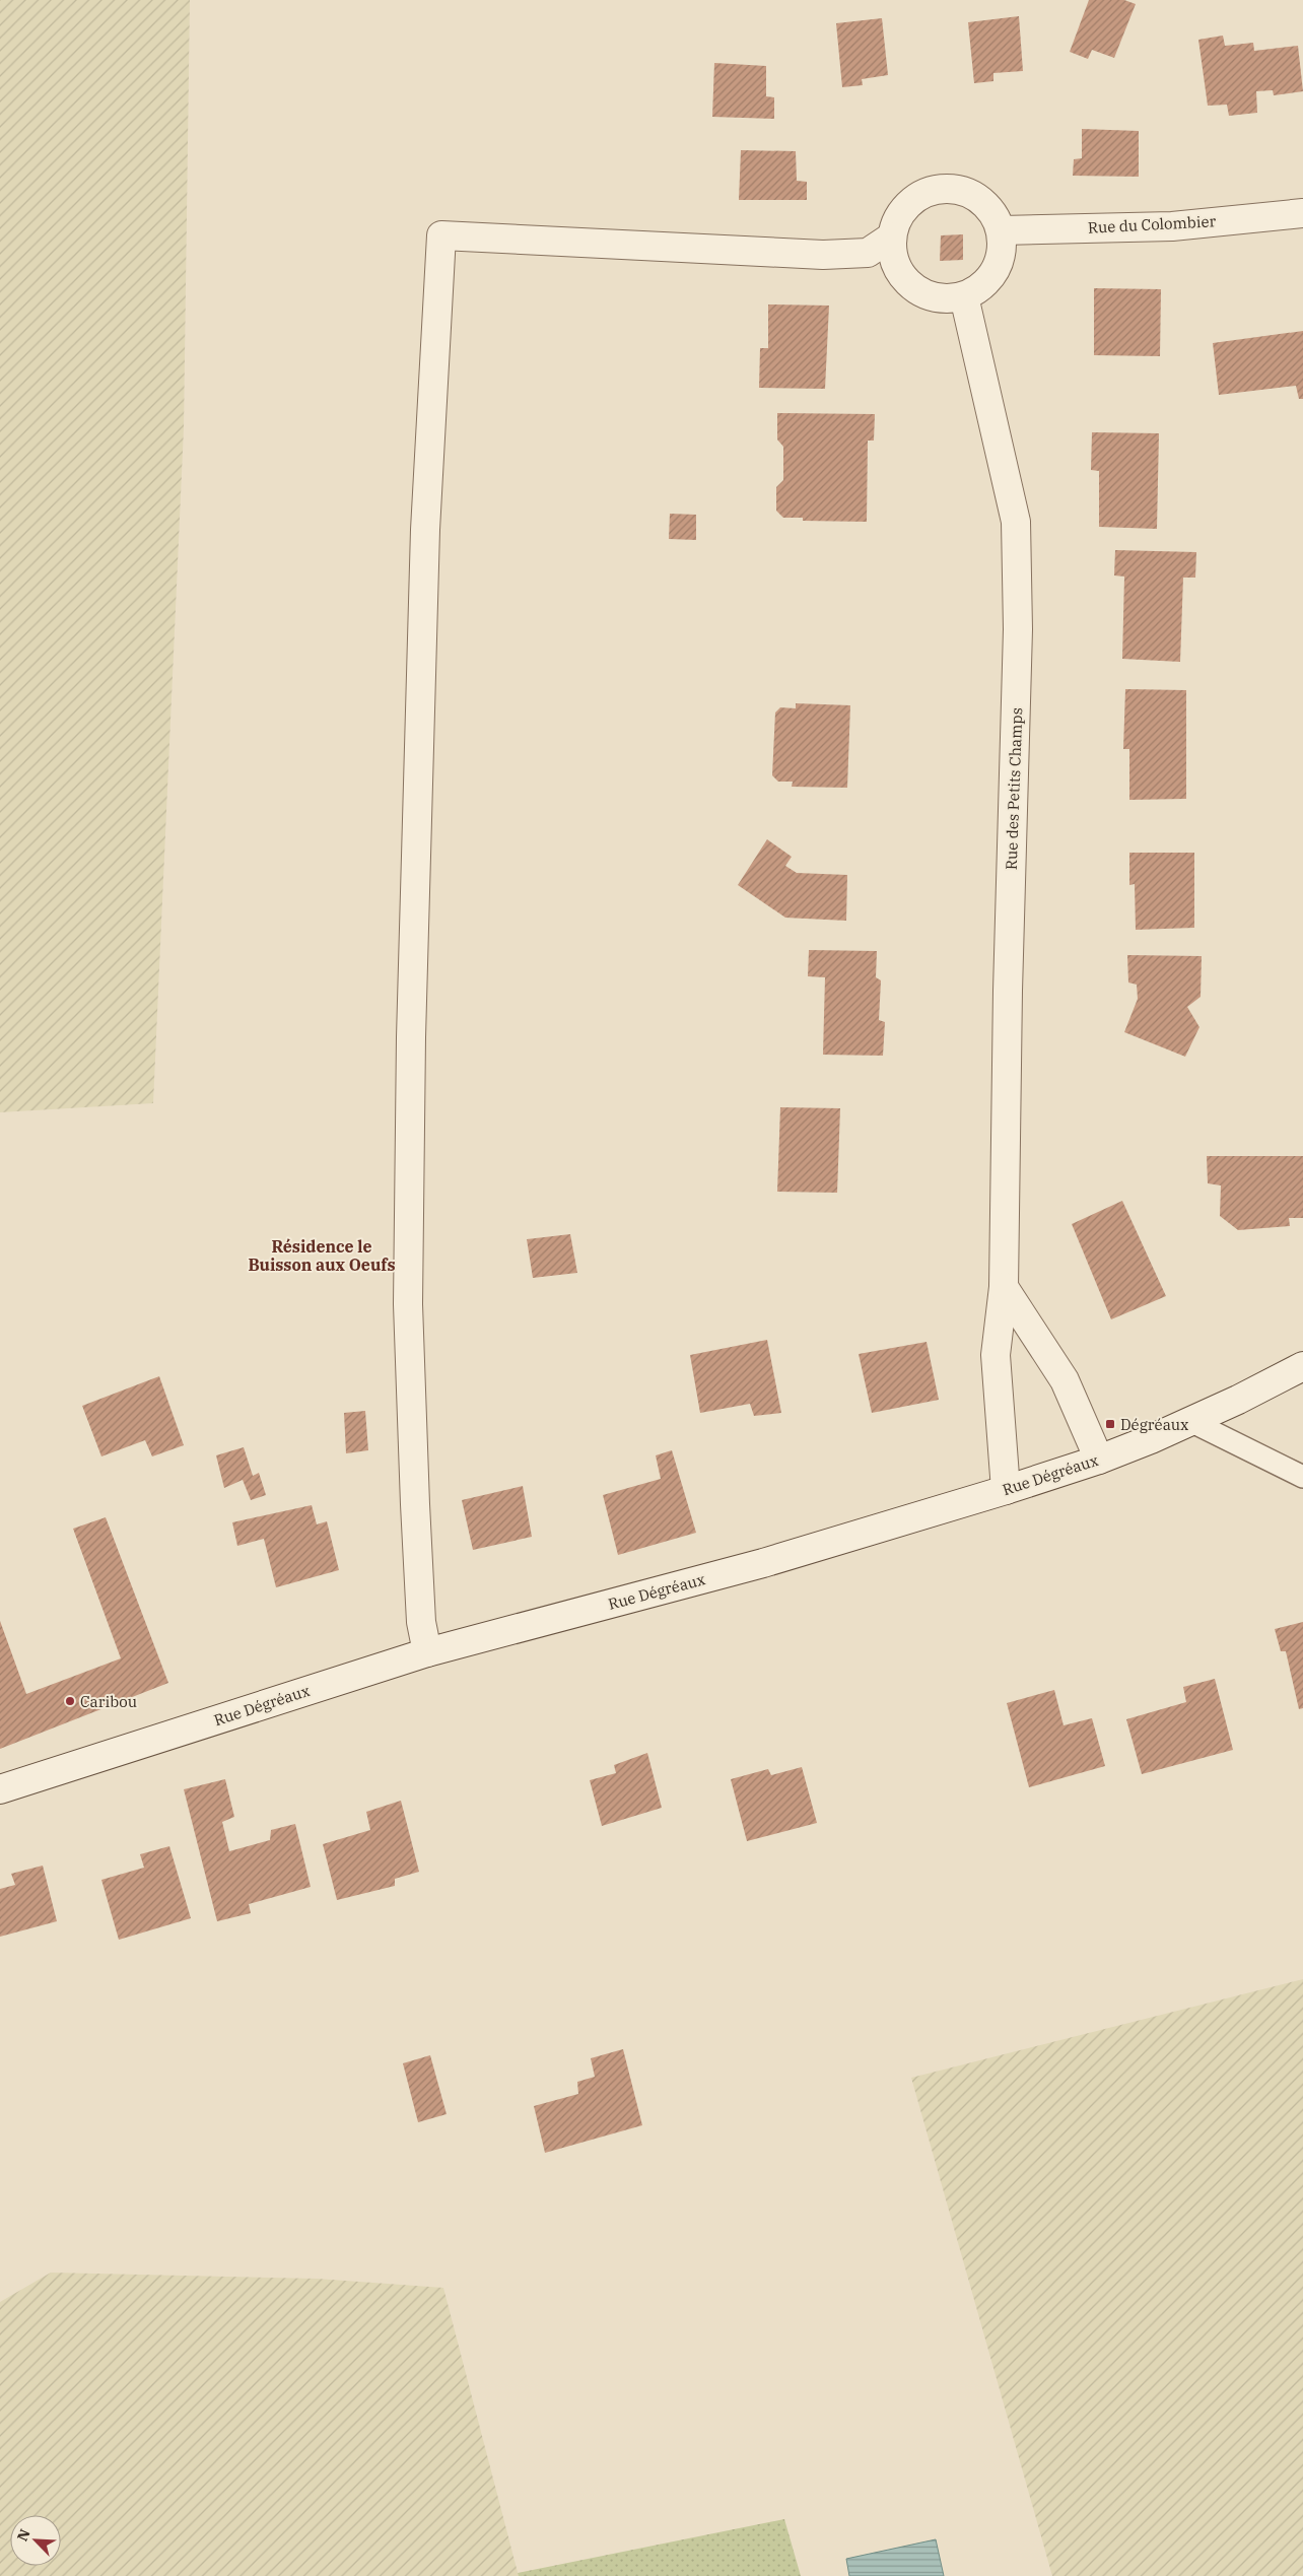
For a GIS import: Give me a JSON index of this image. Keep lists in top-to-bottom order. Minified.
{"streets":{"street":["Rue du Colombier","Rue des Petits Champs","Rue Dégréaux"]},"crossings":[["Rue du Colombier","Rue des Petits Champs"],["Rue des Petits Champs","Rue Dégréaux"]],"districts":["Résidence le Buisson aux Oeufs"],"places":{"transit":["Dégréaux"],"other":["Caribou"]},"north":"top left"}
